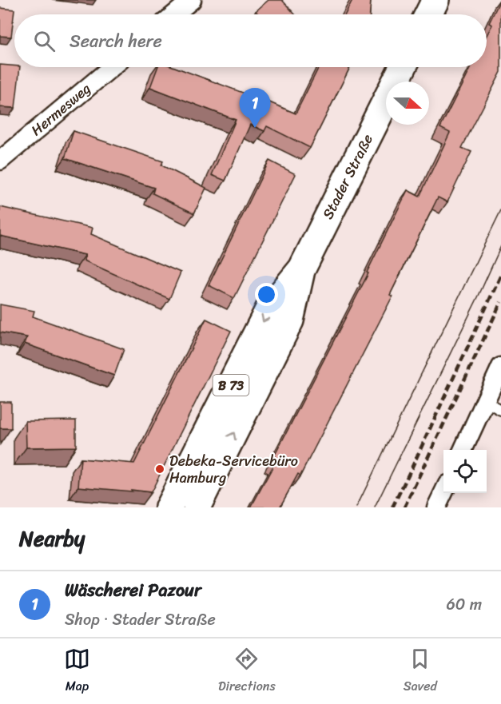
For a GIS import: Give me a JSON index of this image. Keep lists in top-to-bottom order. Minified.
{"streets":{"main road":["Stader Straße","B 73"],"street":["Hermesweg"]},"places":["Debeka-Servicebüro Hamburg"],"north":"right","page":{"search":"Search here","pins":"1","heading":"Nearby","list":[{"mark":"1","name":"Wäscherei Pazour","note":"Shop · Stader Straße","value":"60 m"}],"nav":["Map","Directions","Saved"]}}
